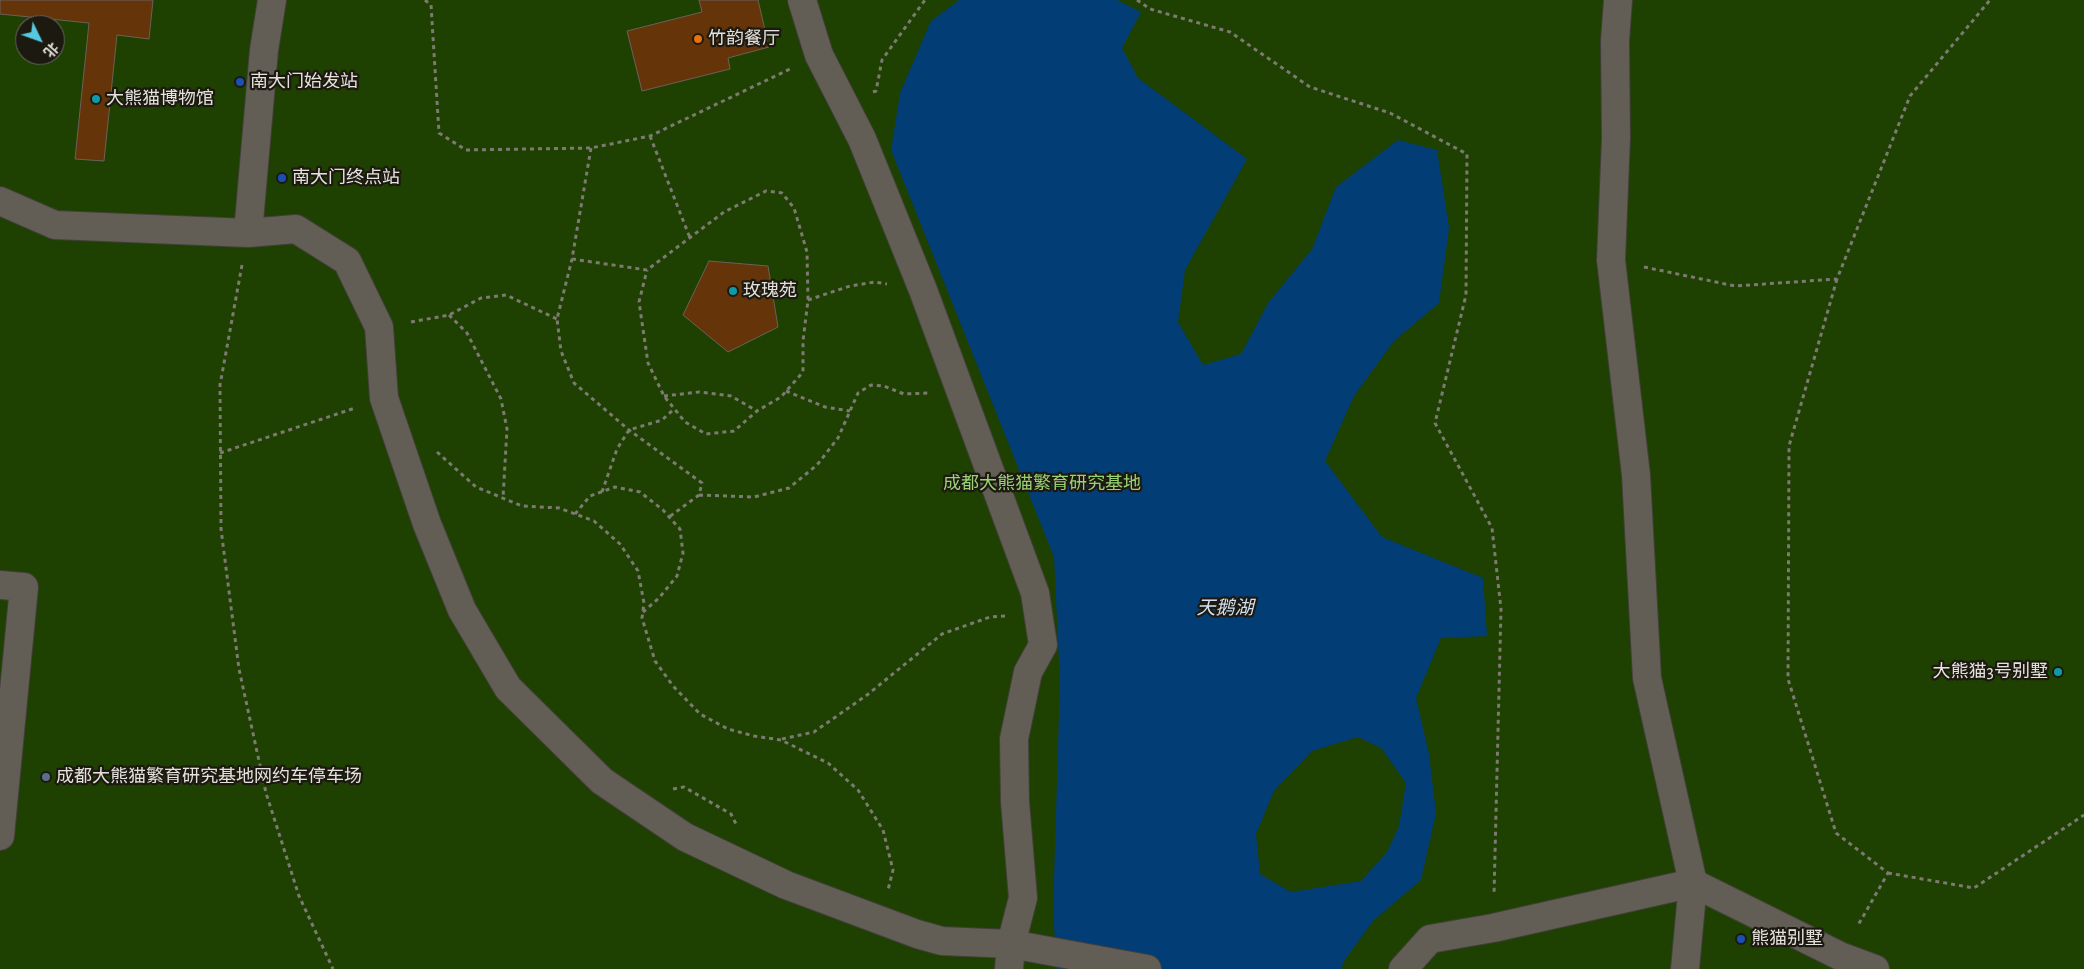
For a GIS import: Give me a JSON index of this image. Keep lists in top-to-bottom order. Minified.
{"water":["天鹅湖"],"parks":["成都大熊猫繁育研究基地"],"places":["竹韵餐厅","南大门始发站","大熊猫博物馆","南大门终点站","玫瑰苑","大熊猫3号别墅","成都大熊猫繁育研究基地网约车停车场","熊猫别墅"],"north":"bottom right"}
